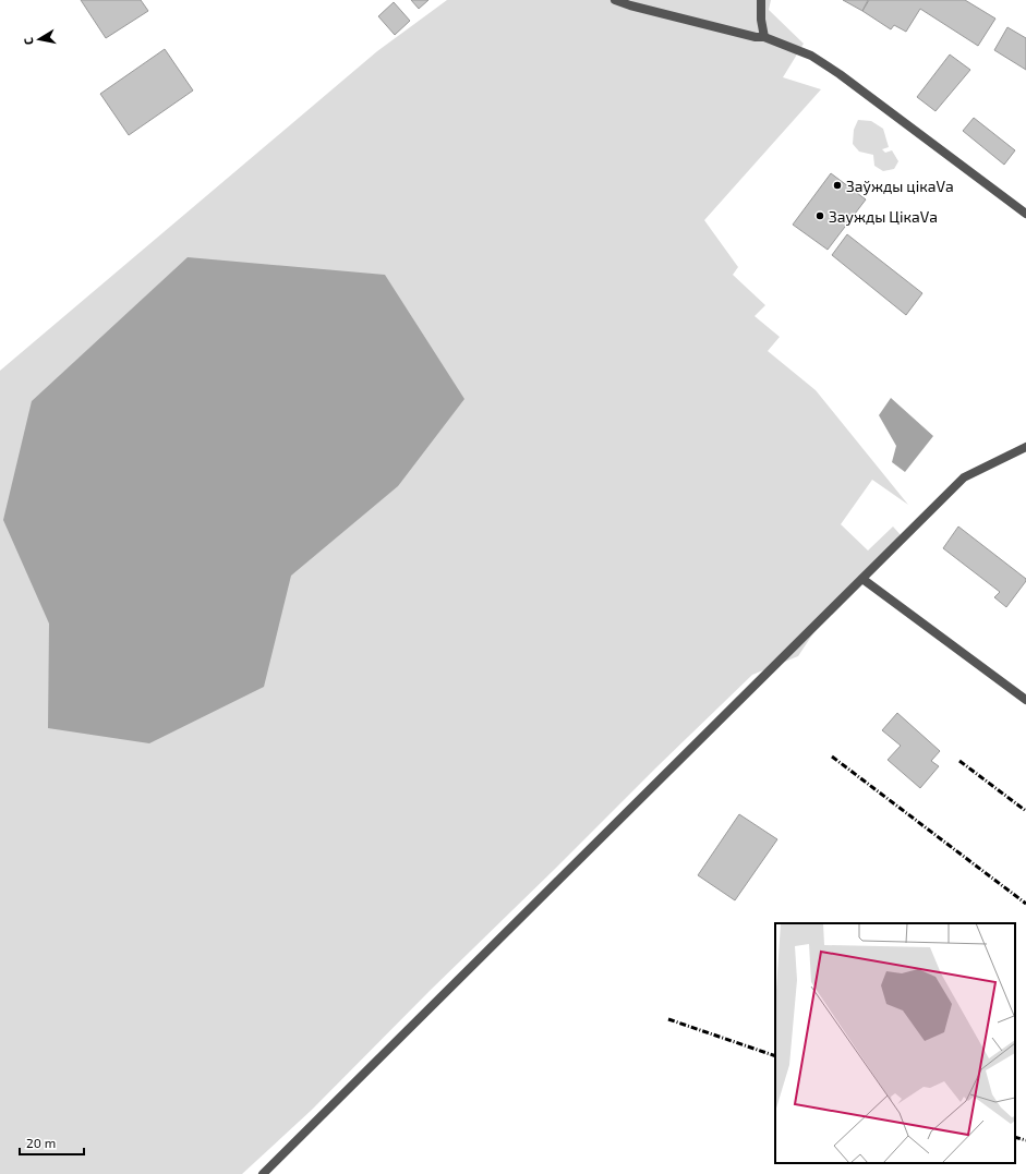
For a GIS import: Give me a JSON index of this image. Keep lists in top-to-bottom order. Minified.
{"places":["Заўжды цікаVа","Заужды ЦікаVа"],"scale_bar":"20 m","north":"left"}
